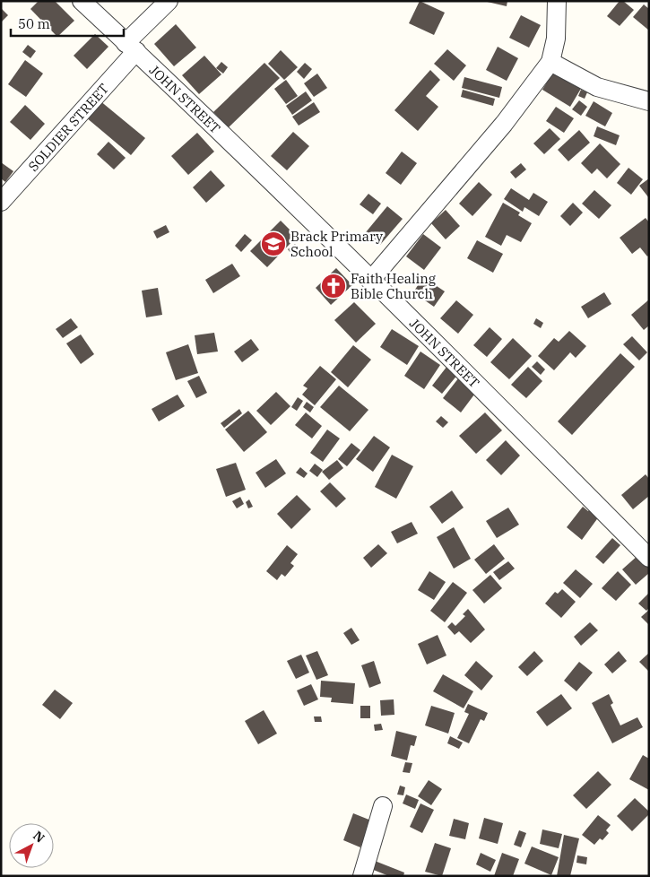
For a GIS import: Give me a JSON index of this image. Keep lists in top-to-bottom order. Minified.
{"streets":{"street":["JOHN STREET","SOLDIER STREET"]},"crossings":[["JOHN STREET","SOLDIER STREET"]],"places":{"school or university":["Brack Primary School"],"church":["Faith Healing Bible Church"]},"scale_bar":"50 m","north":"top right"}
